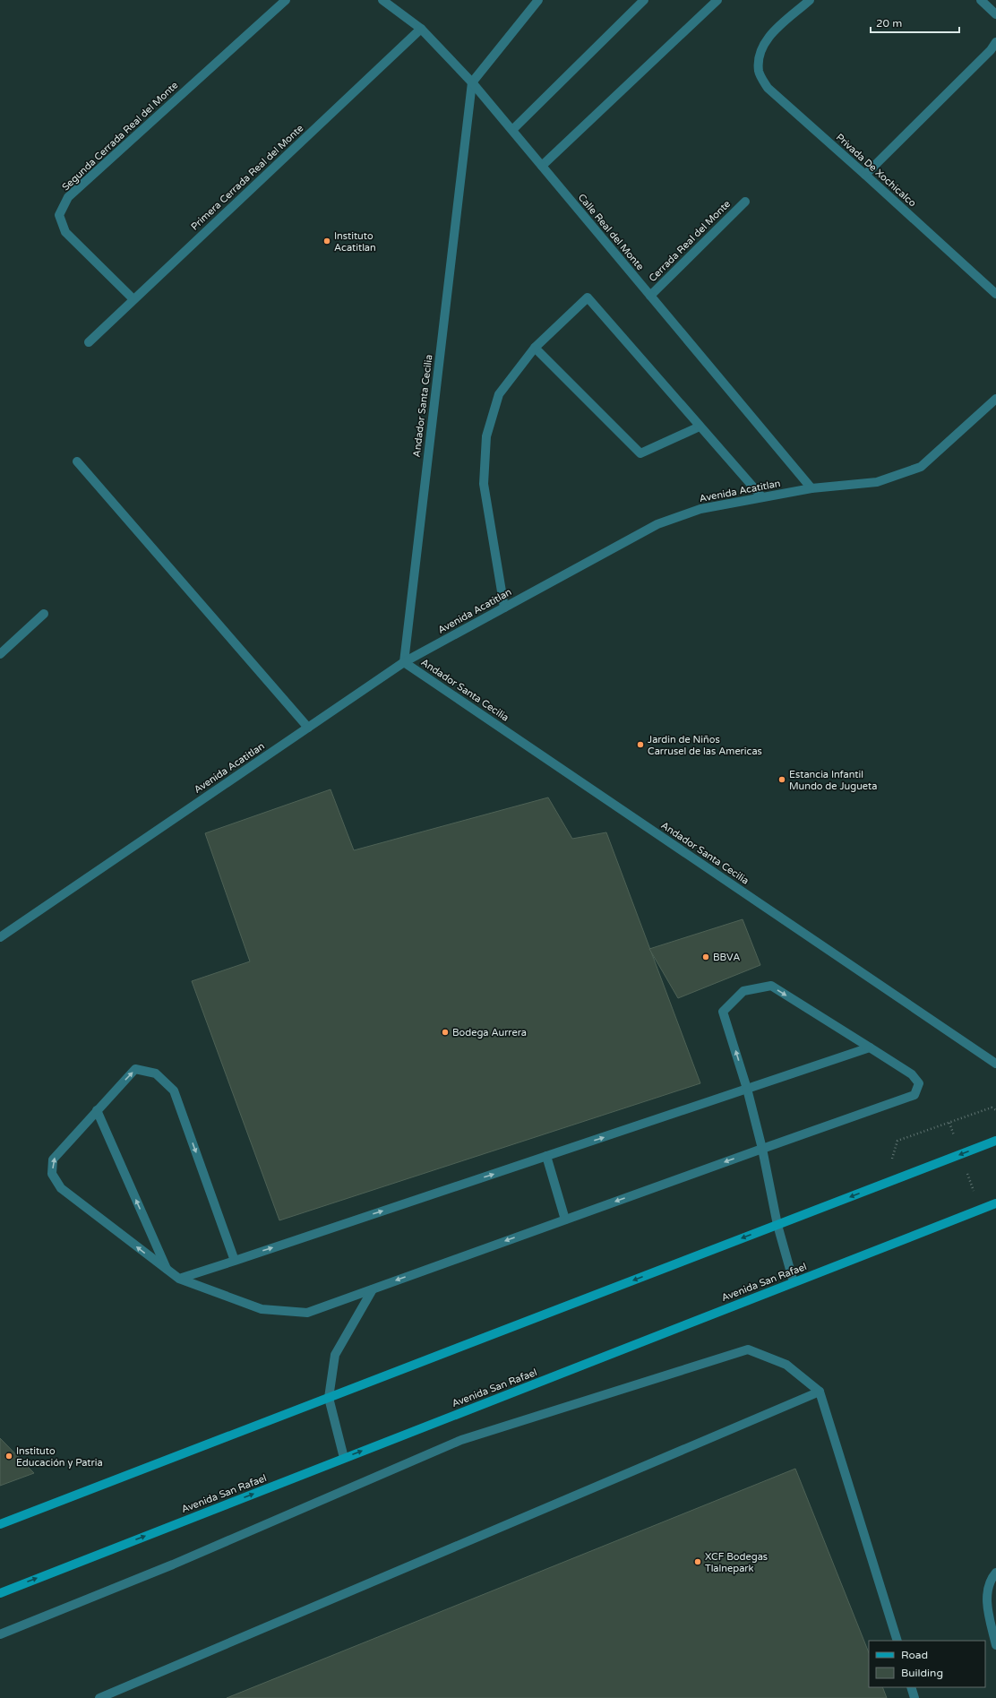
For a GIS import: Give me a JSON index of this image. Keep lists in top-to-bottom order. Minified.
{"streets":{"main road":["Avenida San Rafael"],"street":["Segunda Cerrada Real del Monte","Privada De Xochicalco","Primera Cerrada Real del Monte","Calle Real del Monte","Cerrada Real del Monte","Andador Santa Cecilia","Avenida Acatitlan"]},"crossings":[["Segunda Cerrada Real del Monte","Primera Cerrada Real del Monte"],["Primera Cerrada Real del Monte","Calle Real del Monte"],["Calle Real del Monte","Cerrada Real del Monte"],["Calle Real del Monte","Andador Santa Cecilia"],["Calle Real del Monte","Avenida Acatitlan"],["Andador Santa Cecilia","Avenida Acatitlan"]],"places":["Instituto Acatitlan","Jardin de Niños Carrusel de las Americas","Estancia Infantil Mundo de Jugueta","BBVA","Bodega Aurrera","Instituto Educación y Patria","XCF Bodegas Tlalnepark"],"legend":["Road","Building"],"scale_bar":"20 m"}
